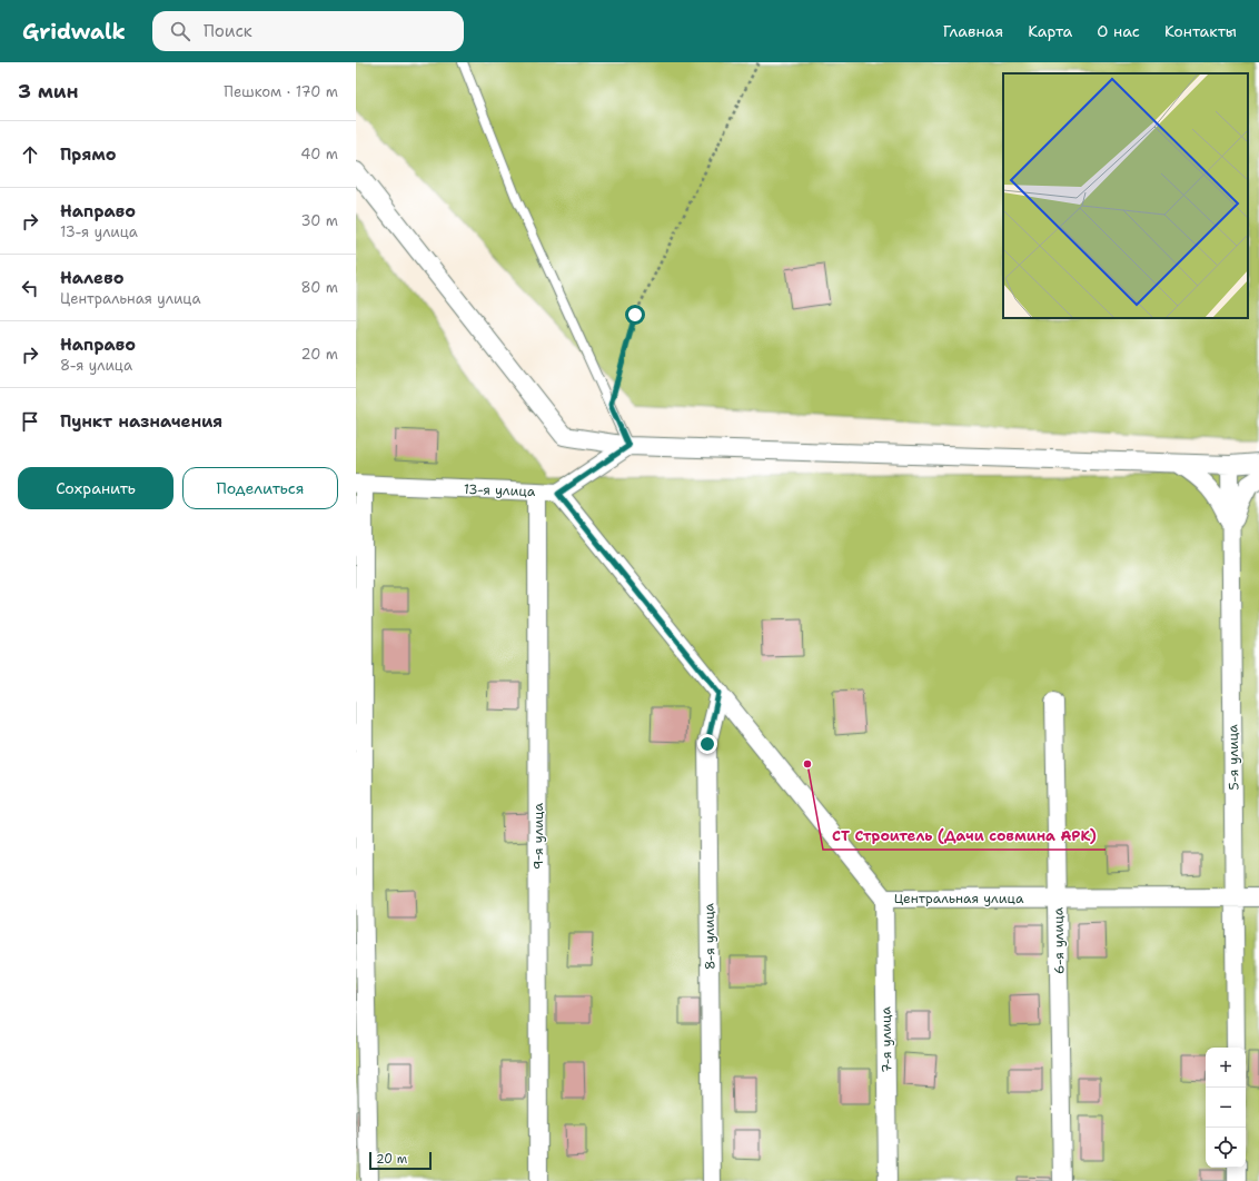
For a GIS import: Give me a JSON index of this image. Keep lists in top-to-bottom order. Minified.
{"streets":{"street":["13-я улица","5-я улица","9-я улица","Центральная улица","8-я улица","6-я улица","7-я улица"]},"crossings":[["13-я улица","9-я улица"],["13-я улица","Центральная улица"],["5-я улица","Центральная улица"],["Центральная улица","8-я улица"],["Центральная улица","6-я улица"],["Центральная улица","7-я улица"]],"places":["СТ Строитель (Дачи совмина АРК)"],"scale_bar":"20 m","page":{"header":"Gridwalk","search":"Поиск","nav":["Главная","Карта","О нас","Контакты"],"heading":["3 мин","Пешком · 170 m"],"list":[["Прямо","40 m"],["Направо","13-я улица","30 m"],["Налево","Центральная улица","80 m"],["Направо","8-я улица","20 m"],"Пункт назначения"],"buttons":["Сохранить","Поделиться"],"map_buttons":["+","−"],"scale":"20 m"}}
